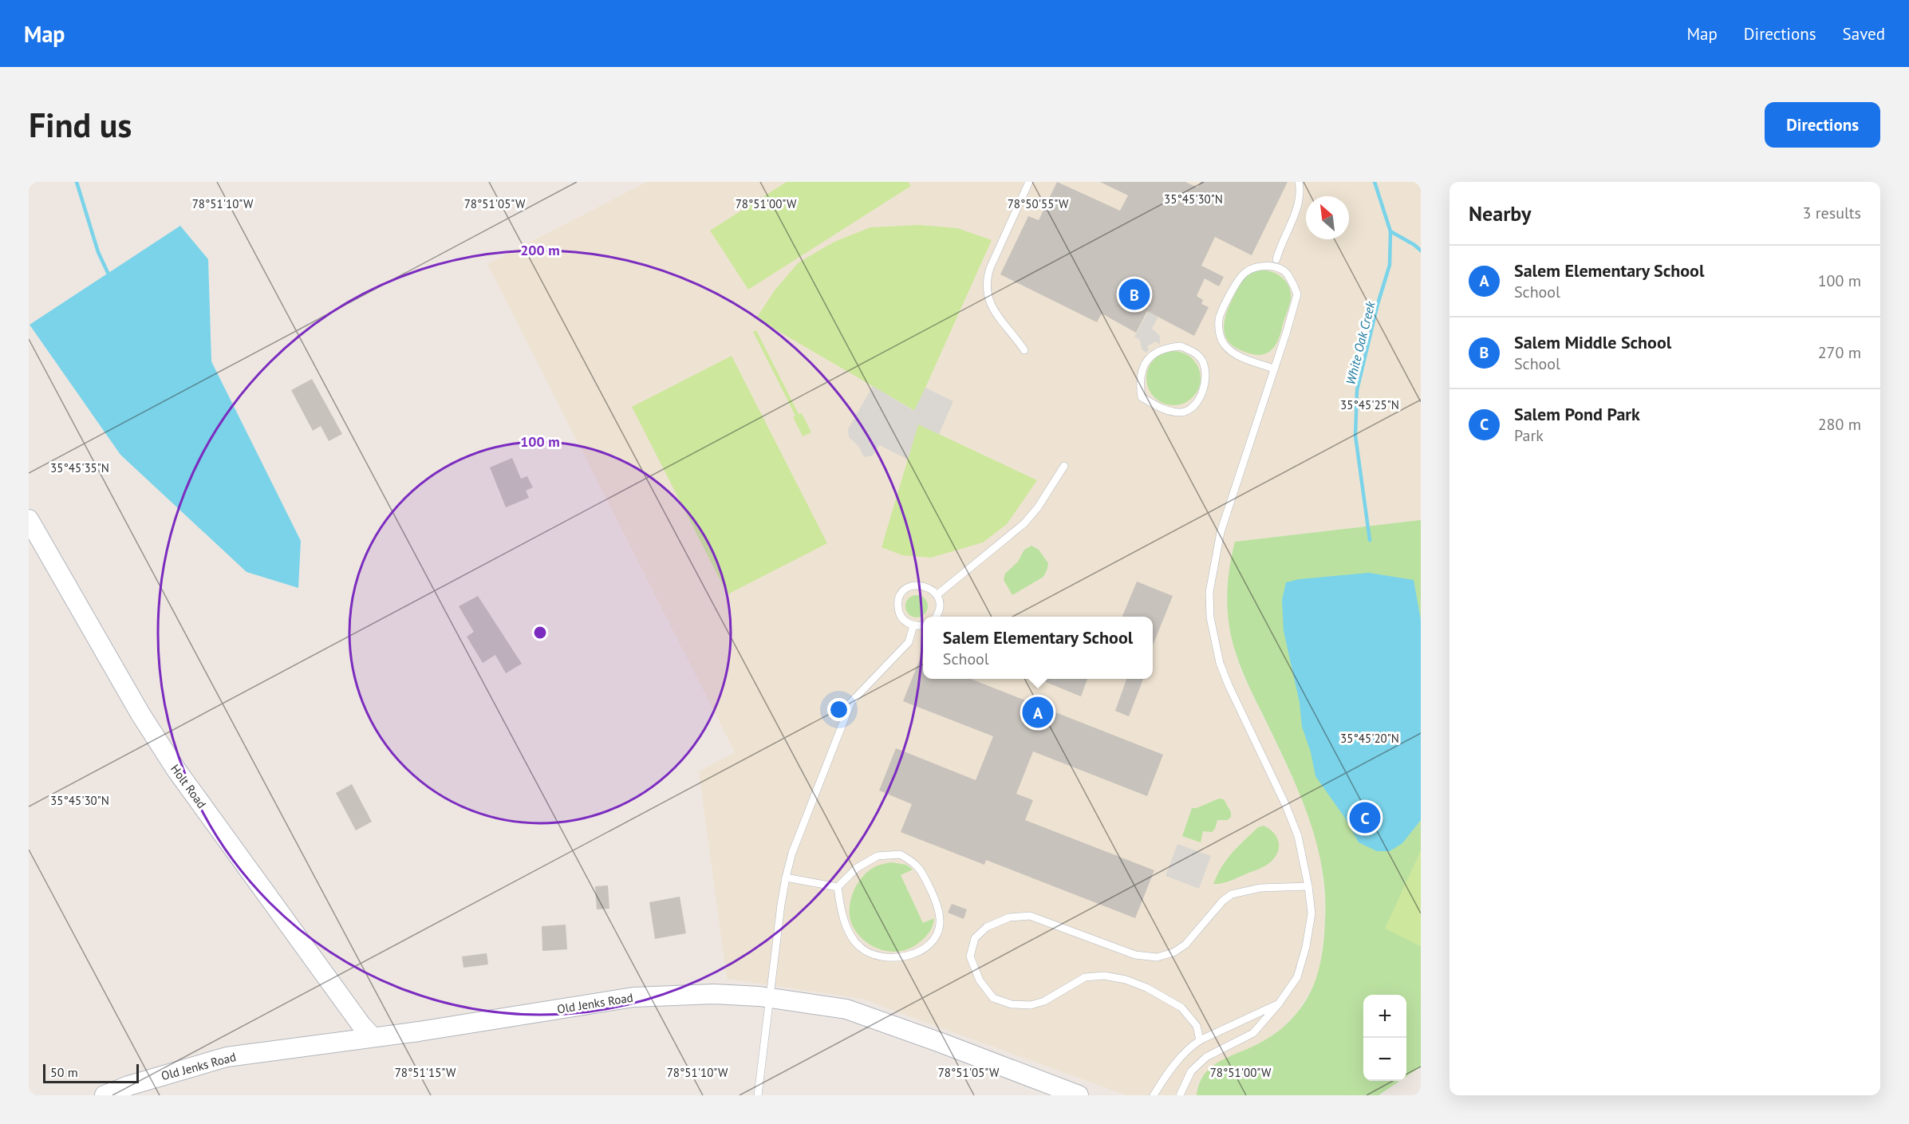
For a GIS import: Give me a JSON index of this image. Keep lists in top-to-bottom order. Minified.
{"streets":{"street":["Holt Road","Old Jenks Road"]},"crossings":[["Holt Road","Old Jenks Road"]],"water":["White Oak Creek"],"scale_bar":"50 m","north":"top left","page":{"header":"Map","nav":["Map","Directions","Saved"],"buttons":"Directions","title":"Find us","heading":["Nearby","3 results"],"list":[{"mark":"A","name":"Salem Elementary School","note":"School","value":"100 m"},{"mark":"B","name":"Salem Middle School","note":"School","value":"270 m"},{"mark":"C","name":"Salem Pond Park","note":"Park","value":"280 m"}],"pins":["B","A","C"],"popup":["Salem Elementary School","School"],"map_buttons":["+","−"],"scale":"50 m"},"coordinates":["35°45'30\"N","78°51'10\"W","78°51'05\"W","78°51'00\"W","78°50'55\"W","35°45'25\"N","35°45'35\"N","35°45'20\"N","78°51'15\"W"],"rings":["200 m","100 m"]}
